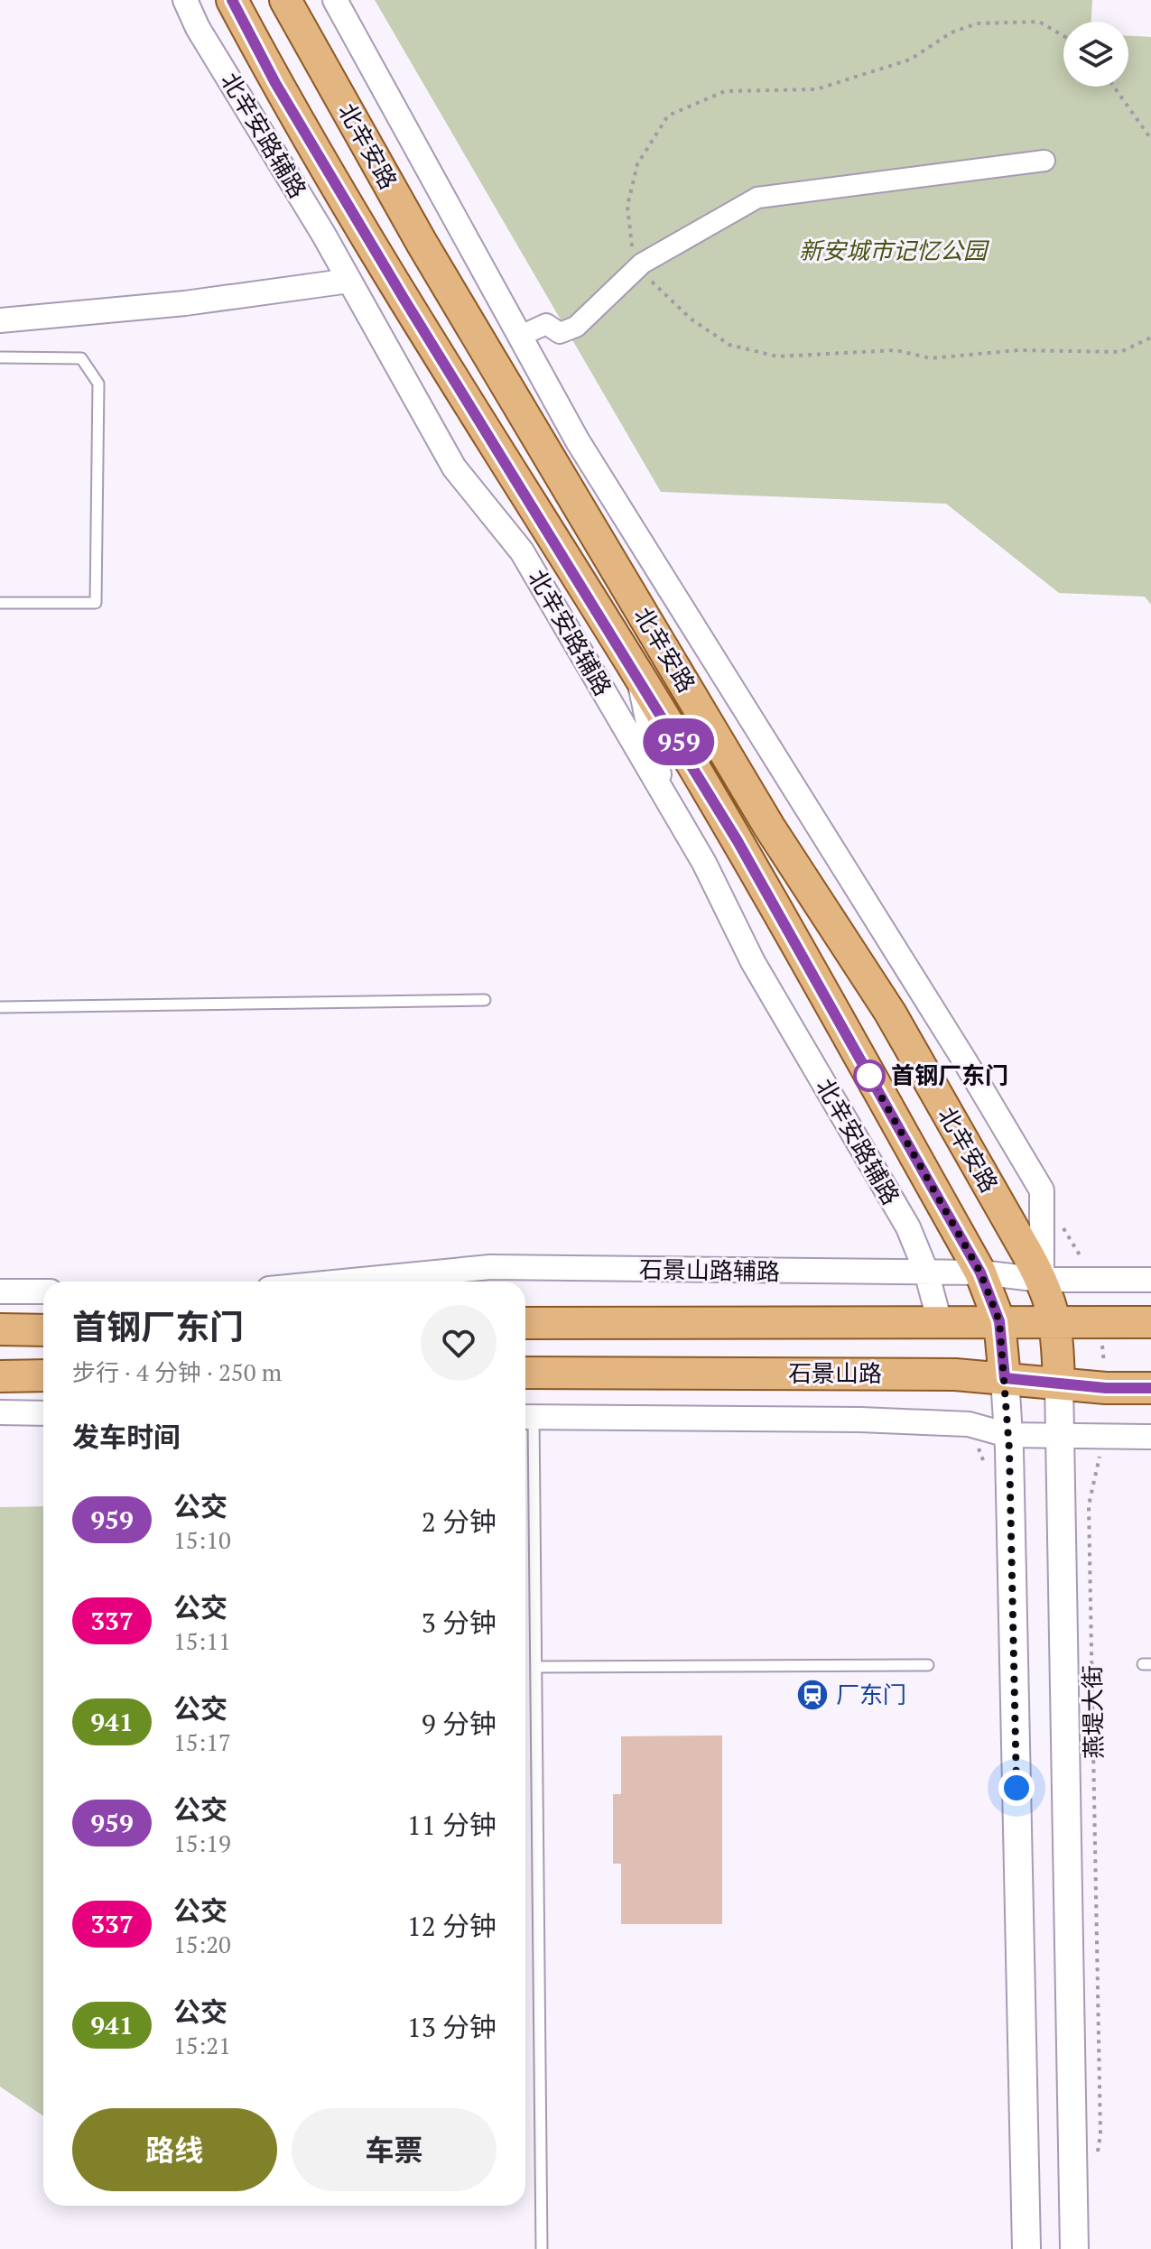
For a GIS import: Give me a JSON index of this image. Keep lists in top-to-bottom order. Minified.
{"streets":{"main road":["北辛安路","石景山路","燕堤大街"],"street":["北辛安路辅路","石景山路辅路"]},"crossings":[["北辛安路辅路","石景山路辅路"],["北辛安路辅路","石景山路"],["北辛安路","石景山路辅路"],["北辛安路","石景山路"],["北辛安路","燕堤大街"],["石景山路","燕堤大街"]],"parks":["新安城市记忆公园"],"places":{"other":["首钢厂东门"],"station":["厂东门"]},"lines":["bus line 959"],"page":{"on_map":"959","heading":[["首钢厂东门","步行 · 4 分钟 · 250 m"],"发车时间"],"list":[{"mark":"959","name":"公交","note":"15:10","value":"2 分钟"},{"mark":"337","name":"公交","note":"15:11","value":"3 分钟"},{"mark":"941","name":"公交","note":"15:17","value":"9 分钟"},{"mark":"959","name":"公交","note":"15:19","value":"11 分钟"},{"mark":"337","name":"公交","note":"15:20","value":"12 分钟"},{"mark":"941","name":"公交","note":"15:21","value":"13 分钟"}],"buttons":["路线","车票"]}}
